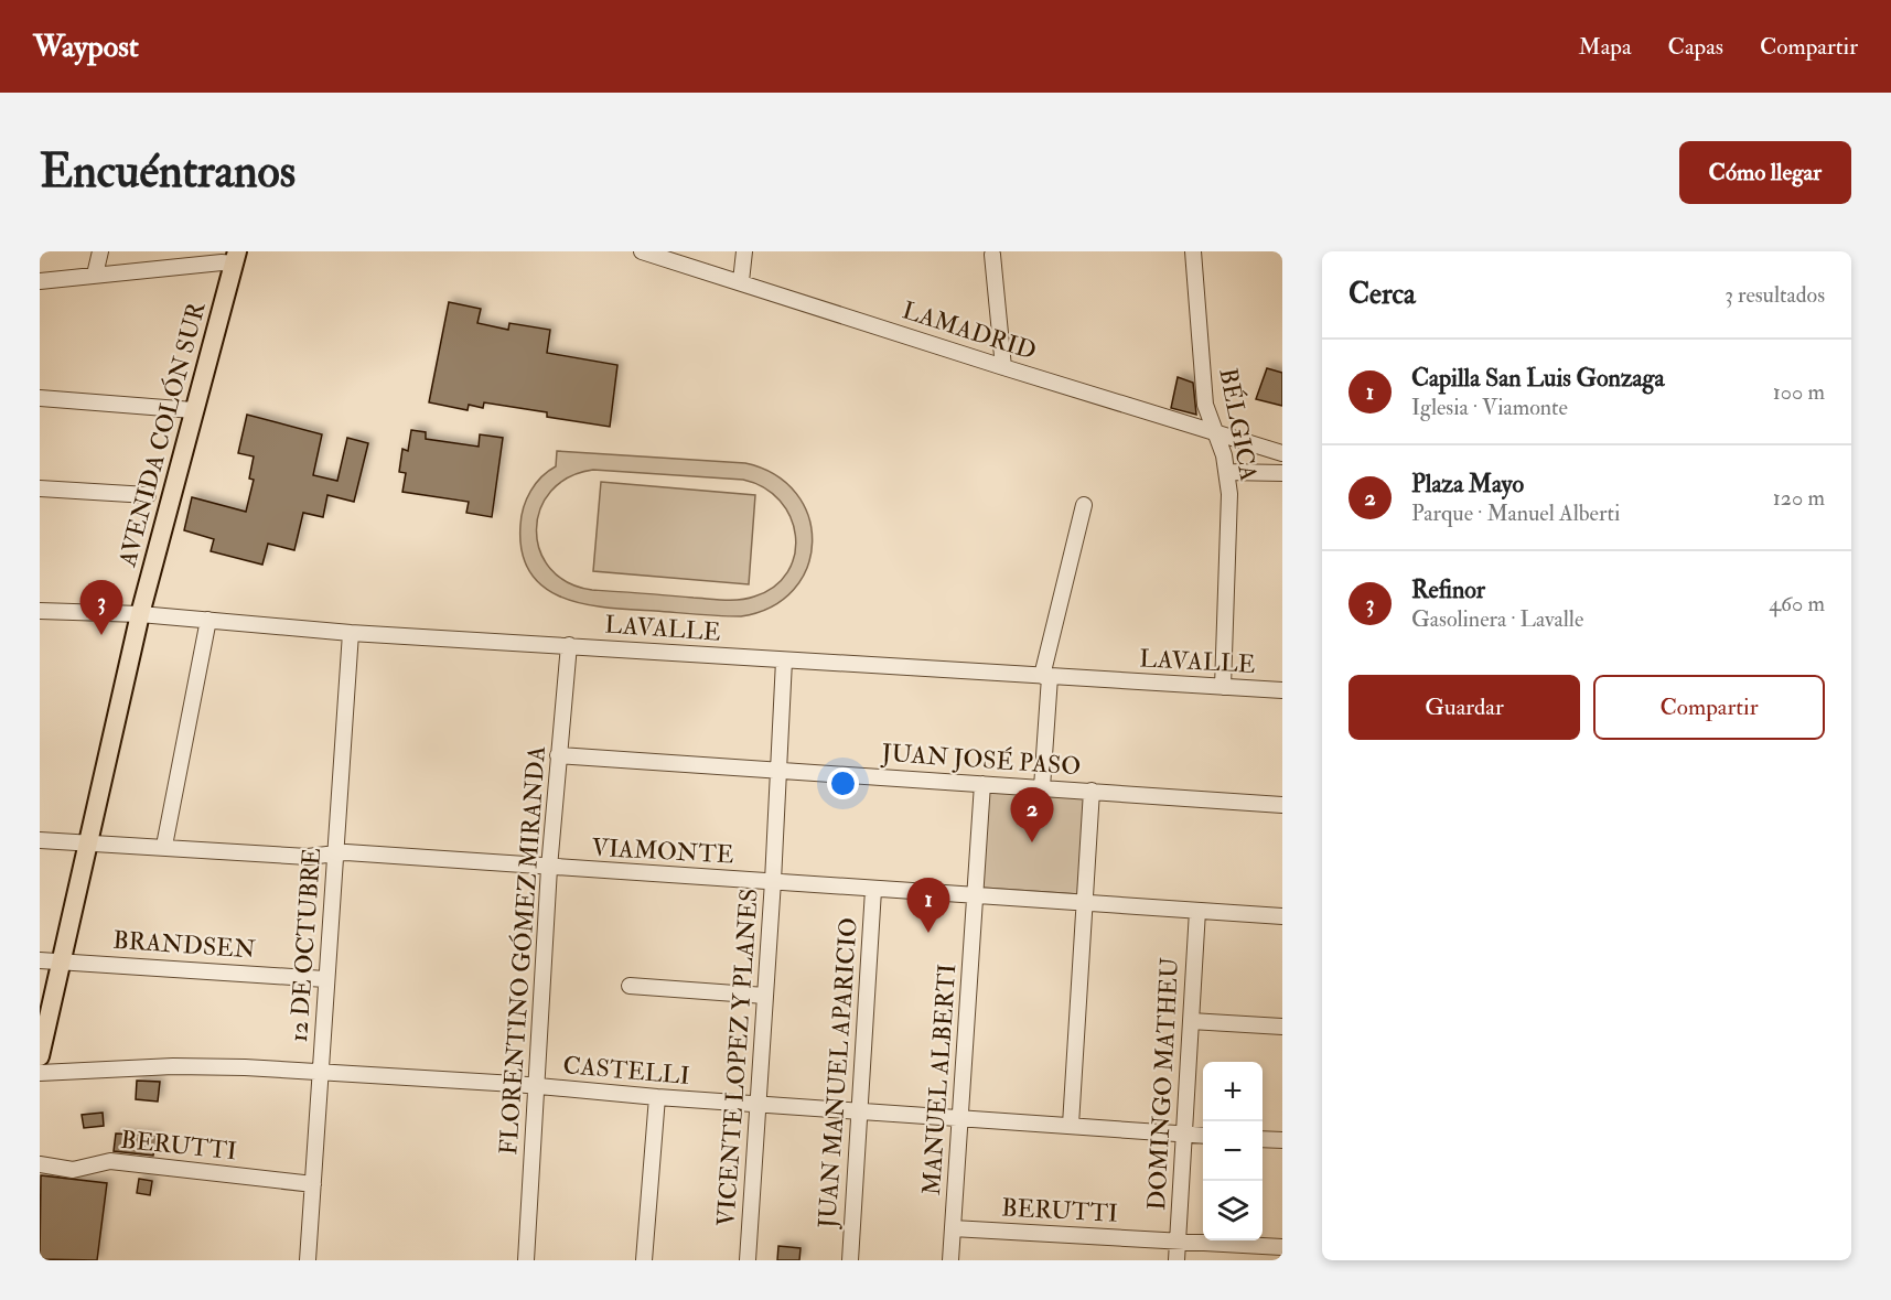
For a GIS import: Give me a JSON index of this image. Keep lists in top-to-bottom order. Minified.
{"streets":{"main road":["AVENIDA COLÓN SUR"],"street":["LAMADRID","BÉLGICA","LAVALLE","JUAN JOSÉ PASO","VIAMONTE","BRANDSEN","12 DE OCTUBRE","FLORENTINO GÓMEZ MIRANDA","VICENTE LOPEZ Y PLANES","CASTELLI","JUAN MANUEL APARICIO","MANUEL ALBERTI","DOMINGO MATHEU","BERUTTI"]},"crossings":[["LAMADRID","BÉLGICA"],["BÉLGICA","LAVALLE"],["AVENIDA COLÓN SUR","LAVALLE"],["AVENIDA COLÓN SUR","VIAMONTE"],["AVENIDA COLÓN SUR","BRANDSEN"],["LAVALLE","12 DE OCTUBRE"],["LAVALLE","FLORENTINO GÓMEZ MIRANDA"],["LAVALLE","VICENTE LOPEZ Y PLANES"],["JUAN JOSÉ PASO","FLORENTINO GÓMEZ MIRANDA"],["JUAN JOSÉ PASO","VICENTE LOPEZ Y PLANES"],["JUAN JOSÉ PASO","MANUEL ALBERTI"],["VIAMONTE","12 DE OCTUBRE"],["VIAMONTE","FLORENTINO GÓMEZ MIRANDA"],["VIAMONTE","VICENTE LOPEZ Y PLANES"],["VIAMONTE","JUAN MANUEL APARICIO"],["VIAMONTE","MANUEL ALBERTI"],["VIAMONTE","DOMINGO MATHEU"],["BRANDSEN","12 DE OCTUBRE"],["12 DE OCTUBRE","CASTELLI"],["12 DE OCTUBRE","BERUTTI"],["FLORENTINO GÓMEZ MIRANDA","CASTELLI"],["VICENTE LOPEZ Y PLANES","CASTELLI"],["CASTELLI","JUAN MANUEL APARICIO"],["CASTELLI","MANUEL ALBERTI"],["CASTELLI","DOMINGO MATHEU"],["MANUEL ALBERTI","BERUTTI"],["DOMINGO MATHEU","BERUTTI"]],"page":{"header":"Waypost","nav":["Mapa","Capas","Compartir"],"buttons":["Cómo llegar",["Guardar","Compartir"]],"title":"Encuéntranos","heading":["Cerca","3 resultados"],"list":[{"mark":"1","name":"Capilla San Luis Gonzaga","note":"Iglesia · Viamonte","value":"100 m"},{"mark":"2","name":"Plaza Mayo","note":"Parque · Manuel Alberti","value":"120 m"},{"mark":"3","name":"Refinor","note":"Gasolinera · Lavalle","value":"460 m"}],"pins":["3","2","1"],"map_buttons":["+","−"]}}
